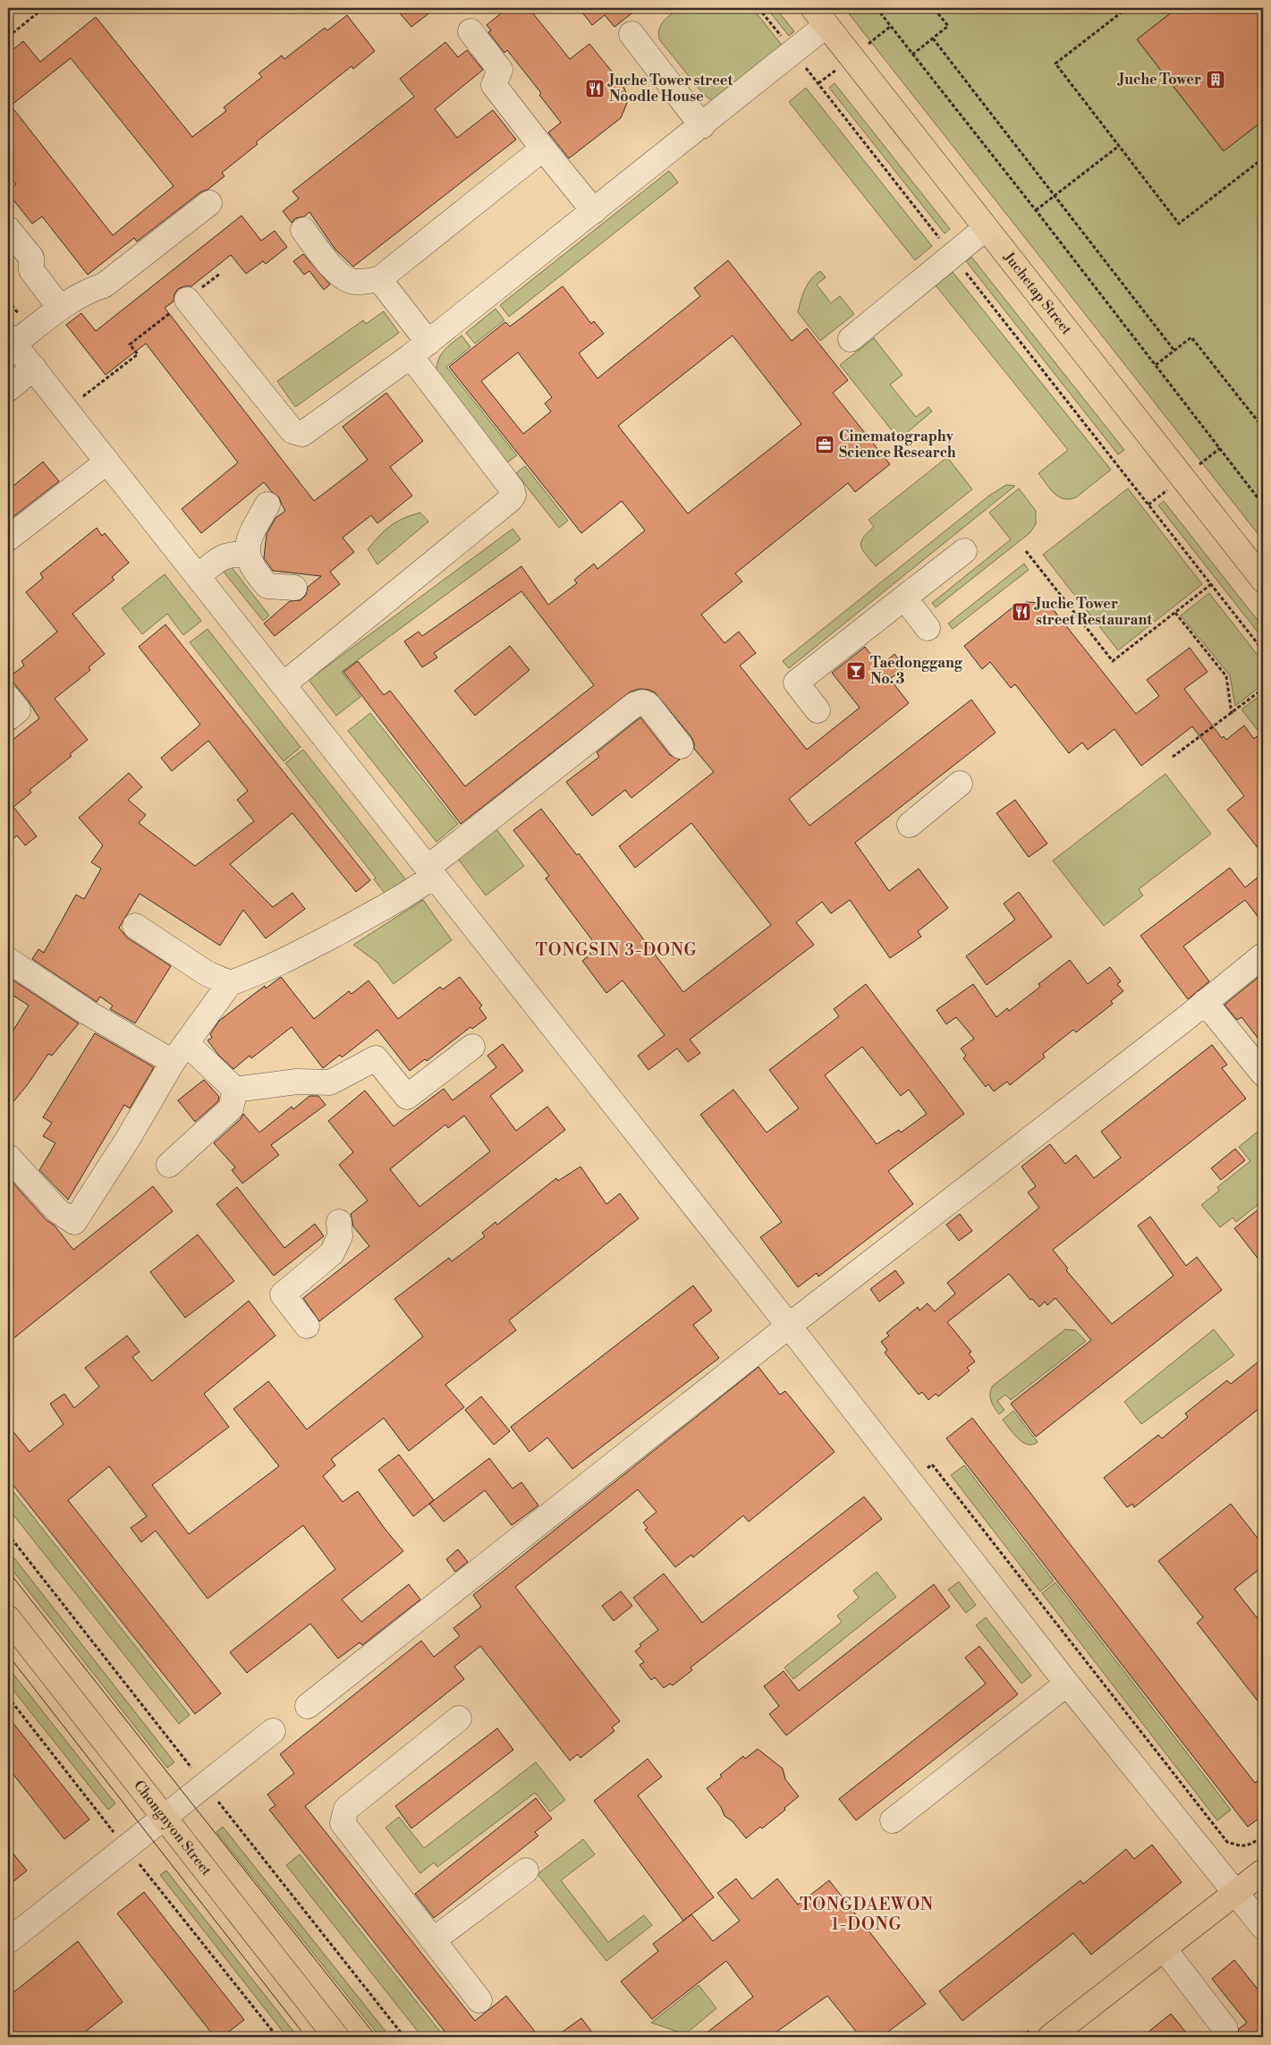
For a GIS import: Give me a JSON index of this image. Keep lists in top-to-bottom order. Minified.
{"streets":{"main road":["Juchetap Street","Chongnyon Street"]},"districts":["TONGSIN 3-DONG","TONGDAEWON 1-DONG"],"places":{"building":["Juche Tower"],"restaurant":["Juche Tower street Noodle House","Juche Tower street Restaurant"],"office":["Cinematography Science Research"],"bar":["Taedonggang No. 3"]}}
